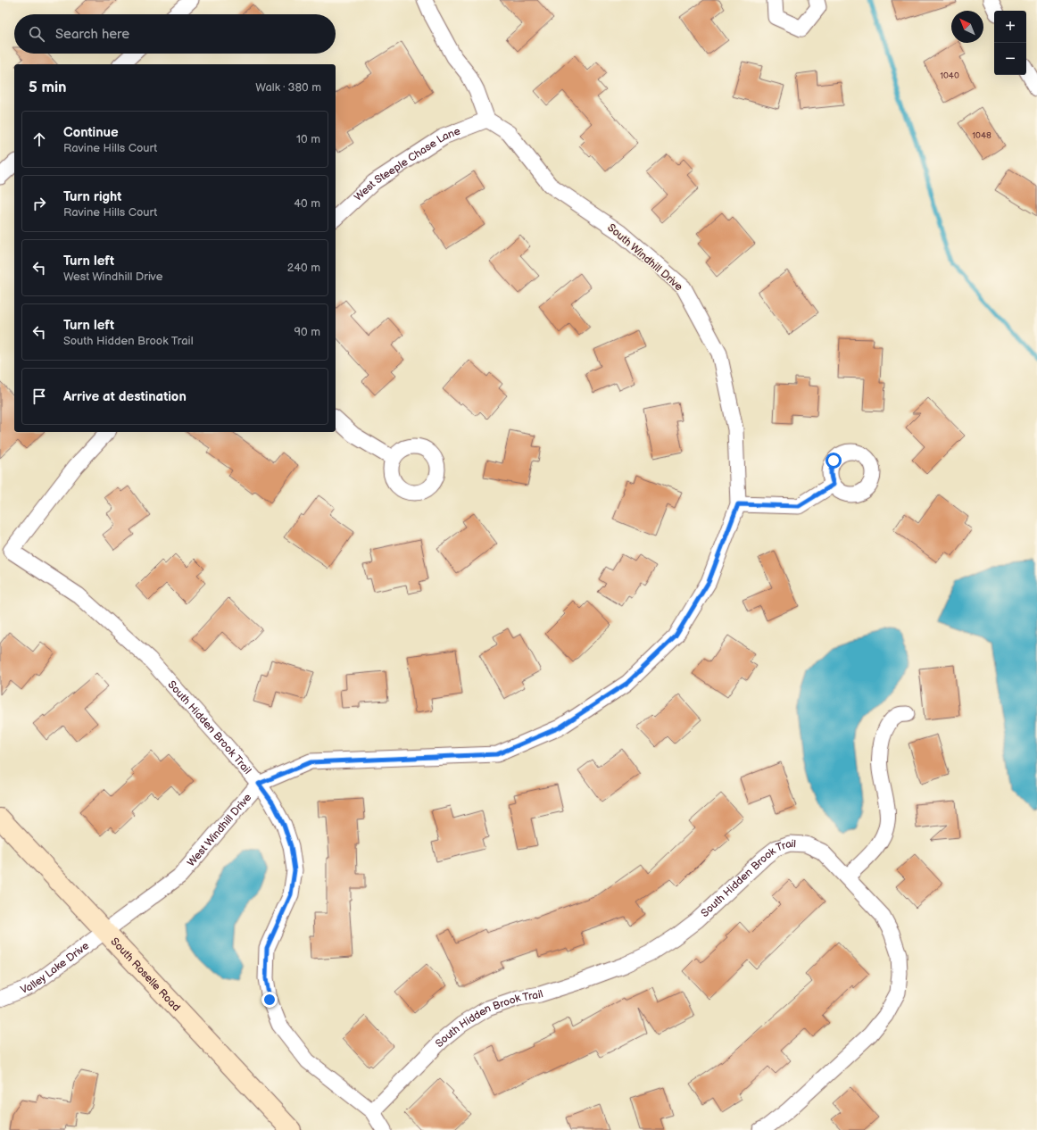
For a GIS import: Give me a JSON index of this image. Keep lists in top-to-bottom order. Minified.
{"streets":{"main road":["South Roselle Road"],"street":["West Steeple Chase Lane","South Windhill Drive","South Hidden Brook Trail","West Windhill Drive","Valley Lake Drive"]},"crossings":[["West Steeple Chase Lane","South Windhill Drive"],["South Windhill Drive","West Windhill Drive"],["South Hidden Brook Trail","West Windhill Drive"],["West Windhill Drive","Valley Lake Drive"],["West Windhill Drive","South Roselle Road"],["Valley Lake Drive","South Roselle Road"]],"house_numbers":["1040","1048"],"north":"top left","page":{"map_buttons":["+","−"],"search":"Search here","heading":["5 min","Walk · 380 m"],"list":[["Continue","Ravine Hills Court","10 m"],["Turn right","Ravine Hills Court","40 m"],["Turn left","West Windhill Drive","240 m"],["Turn left","South Hidden Brook Trail","90 m"],"Arrive at destination"]}}
